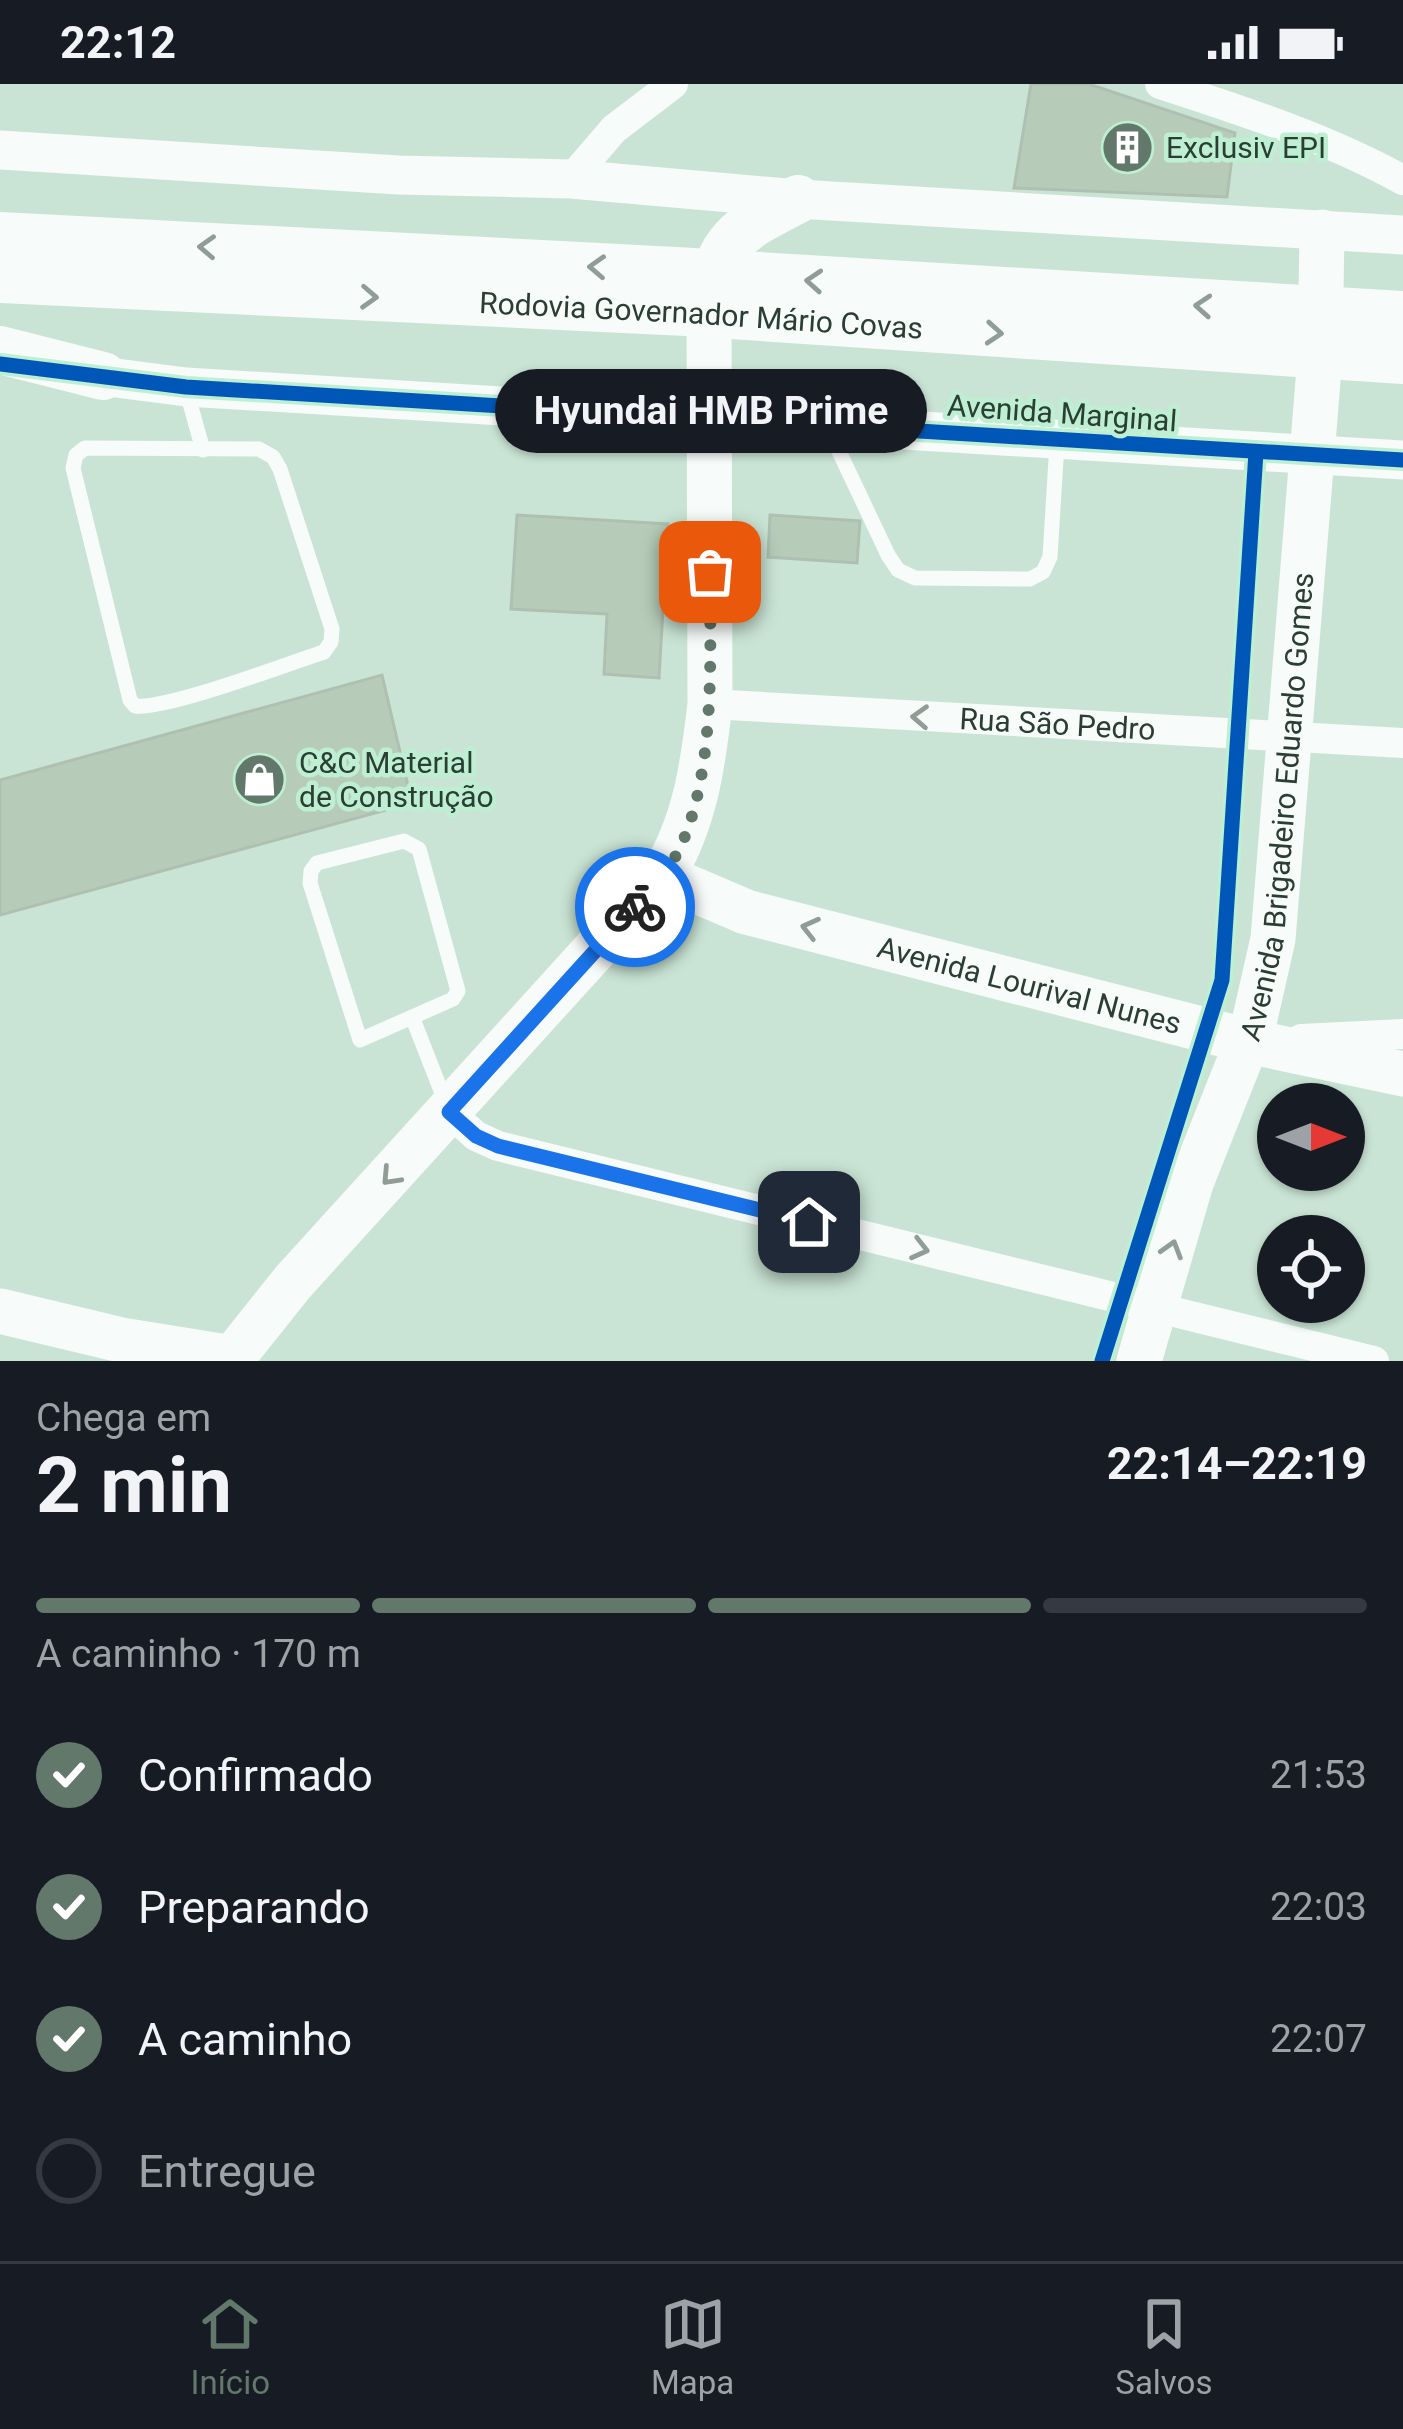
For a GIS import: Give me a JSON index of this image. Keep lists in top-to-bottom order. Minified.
{"streets":{"main road":["Rodovia Governador Mário Covas","Avenida Brigadeiro Eduardo Gomes","Avenida Lourival Nunes"],"street":["Avenida Marginal","Rua São Pedro"]},"crossings":[["Rodovia Governador Mário Covas","Avenida Brigadeiro Eduardo Gomes"],["Avenida Marginal","Avenida Brigadeiro Eduardo Gomes"],["Rua São Pedro","Avenida Brigadeiro Eduardo Gomes"],["Avenida Brigadeiro Eduardo Gomes","Avenida Lourival Nunes"]],"one_way":["Rua São Pedro","Avenida Lourival Nunes"],"places":{"building":["Exclusiv EPI"],"other":["Hyundai HMB Prime"],"shop":["C&C Material de Construção"]},"north":"right","page":{"status":"22:12","bubble":"Hyundai HMB Prime","heading":["2 min","Chega em","22:14–22:19"],"bar":"A caminho · 170 m","list":[["Confirmado","21:53"],["Preparando","22:03"],["A caminho","22:07"],"Entregue"],"tabs":["Início","Mapa","Salvos"]}}
